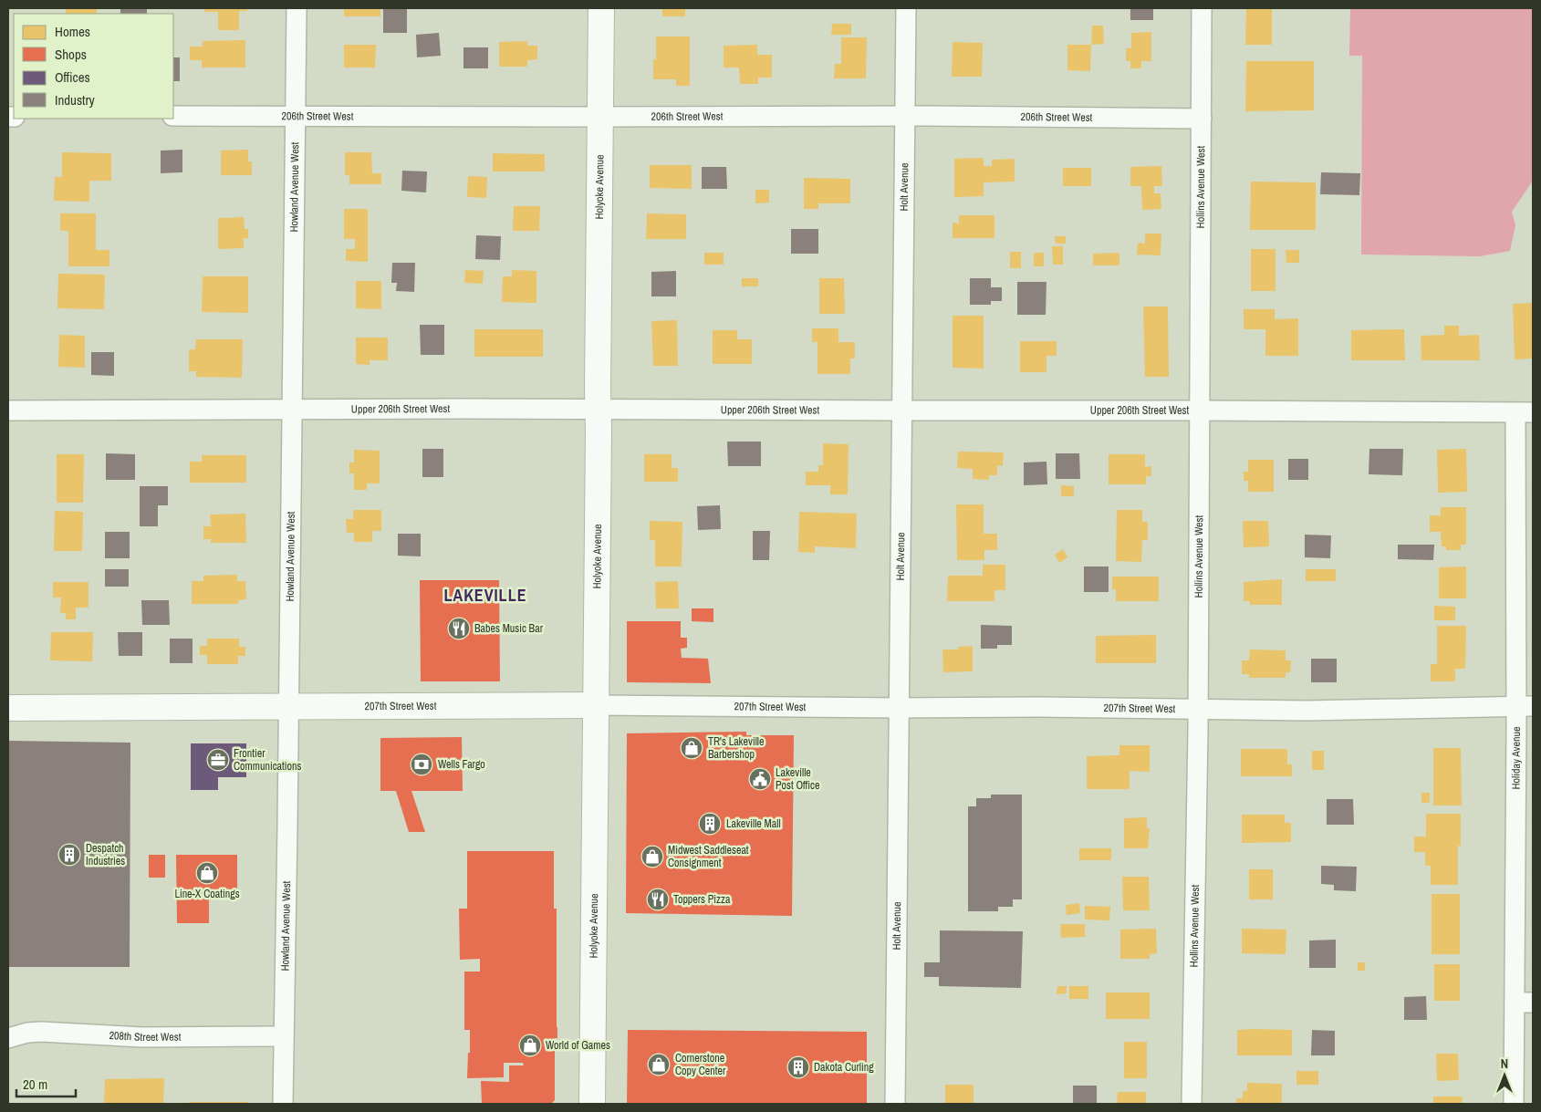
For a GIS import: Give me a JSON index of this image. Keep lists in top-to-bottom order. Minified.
{"streets":{"street":["206th Street West","Howland Avenue West","Holyoke Avenue","Holt Avenue","Hollins Avenue West","Upper 206th Street West","207th Street West","Holiday Avenue","208th Street West"]},"crossings":[["206th Street West","Howland Avenue West"],["206th Street West","Holyoke Avenue"],["206th Street West","Holt Avenue"],["206th Street West","Hollins Avenue West"],["Howland Avenue West","Upper 206th Street West"],["Howland Avenue West","207th Street West"],["Howland Avenue West","208th Street West"],["Holyoke Avenue","Upper 206th Street West"],["Holyoke Avenue","207th Street West"],["Holt Avenue","Upper 206th Street West"],["Holt Avenue","207th Street West"],["Hollins Avenue West","Upper 206th Street West"],["Hollins Avenue West","207th Street West"],["Upper 206th Street West","Holiday Avenue"],["207th Street West","Holiday Avenue"]],"districts":["LAKEVILLE"],"places":{"restaurant":["Babes Music Bar","Toppers Pizza"],"shop":["TR's Lakeville Barbershop","Midwest Saddleseat Consignment","Line-X Coatings","World of Games","Cornerstone Copy Center"],"office":["Frontier Communications"],"bank":["Wells Fargo"],"public building":["Lakeville Post Office"],"building":["Lakeville Mall","Despatch Industries","Dakota Curling"]},"legend":["Homes","Shops","Offices","Industry"],"scale_bar":"20 m","north":"top"}
